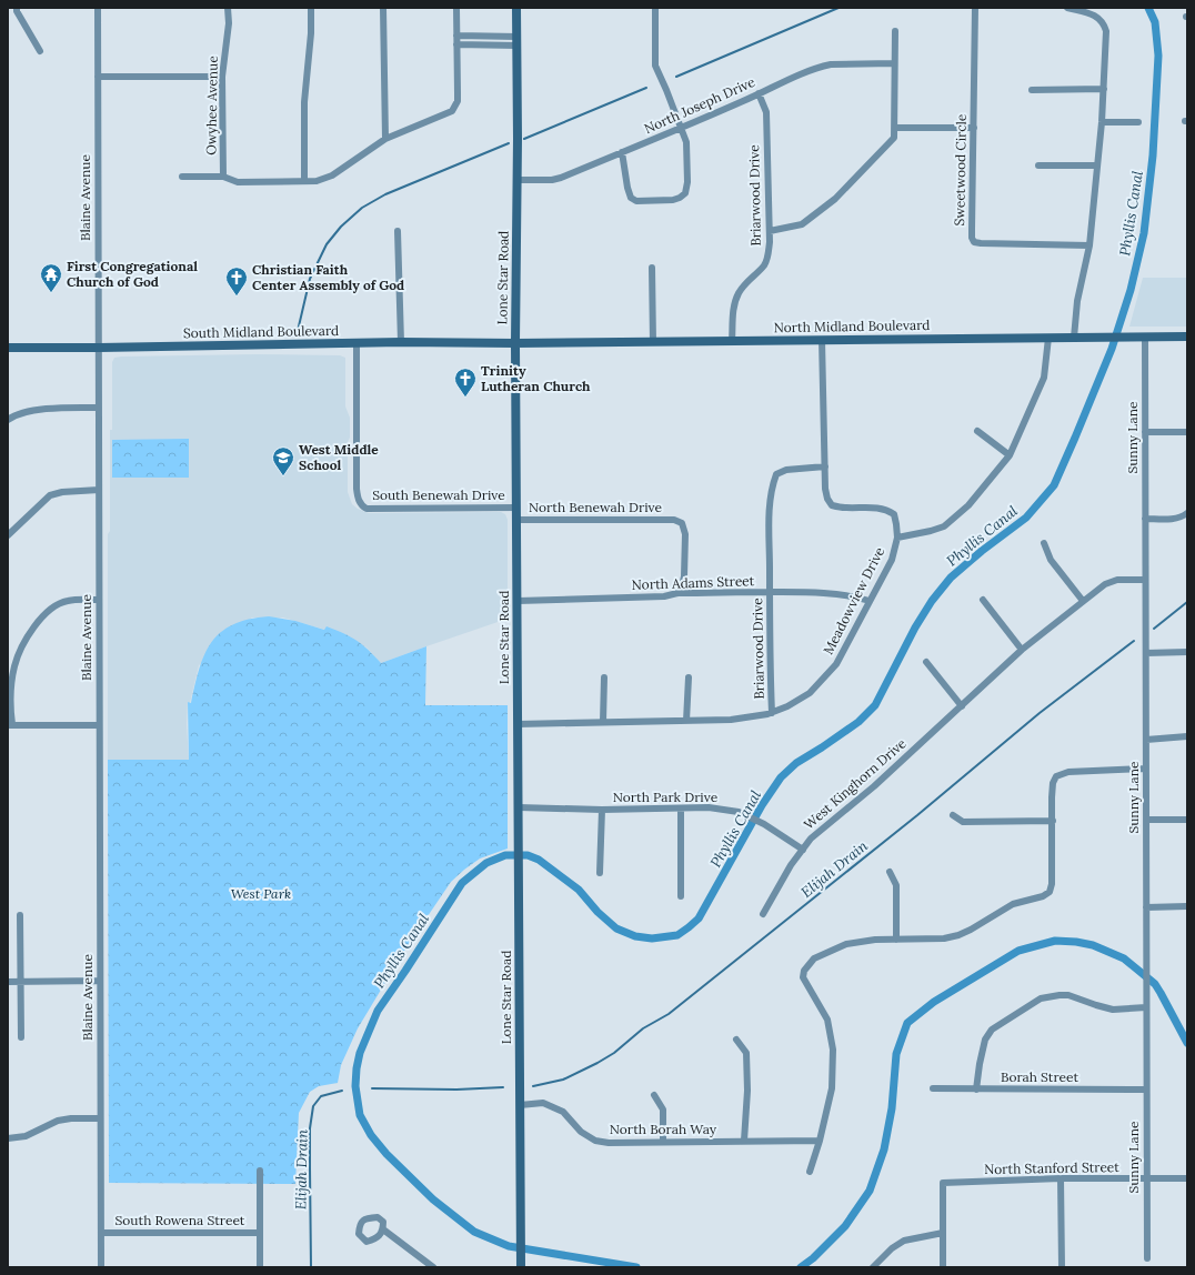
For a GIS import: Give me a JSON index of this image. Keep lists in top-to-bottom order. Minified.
{"streets":{"main road":["Lone Star Road","North Midland Boulevard","South Midland Boulevard"],"street":["Owyhee Avenue","North Joseph Drive","Sweetwood Circle","Briarwood Drive","Blaine Avenue","Sunny Lane","South Benewah Drive","North Benewah Drive","North Adams Street","Meadowview Drive","West Kinghorn Drive","North Park Drive","Borah Street","North Borah Way","North Stanford Street","South Rowena Street"]},"crossings":[["North Joseph Drive","Briarwood Drive"],["North Joseph Drive","Lone Star Road"],["Briarwood Drive","North Midland Boulevard"],["Briarwood Drive","North Adams Street"],["Briarwood Drive","Meadowview Drive"],["Blaine Avenue","South Midland Boulevard"],["Blaine Avenue","South Rowena Street"],["Lone Star Road","North Midland Boulevard"],["Lone Star Road","South Midland Boulevard"],["Lone Star Road","South Benewah Drive"],["Lone Star Road","North Benewah Drive"],["Lone Star Road","North Adams Street"],["Lone Star Road","Meadowview Drive"],["Lone Star Road","North Park Drive"],["Lone Star Road","North Borah Way"],["North Midland Boulevard","South Midland Boulevard"],["North Midland Boulevard","Sunny Lane"],["South Midland Boulevard","South Benewah Drive"],["Sunny Lane","West Kinghorn Drive"],["Sunny Lane","Borah Street"],["Sunny Lane","North Stanford Street"],["North Benewah Drive","North Adams Street"],["North Adams Street","Meadowview Drive"],["West Kinghorn Drive","North Park Drive"]],"water":["Phyllis Canal","Elijah Drain"],"parks":["West Park"],"places":{"temple":["First Congregational Church of God"],"church":["Christian Faith Center Assembly of God","Trinity Lutheran Church"],"school or university":["West Middle School"]}}
